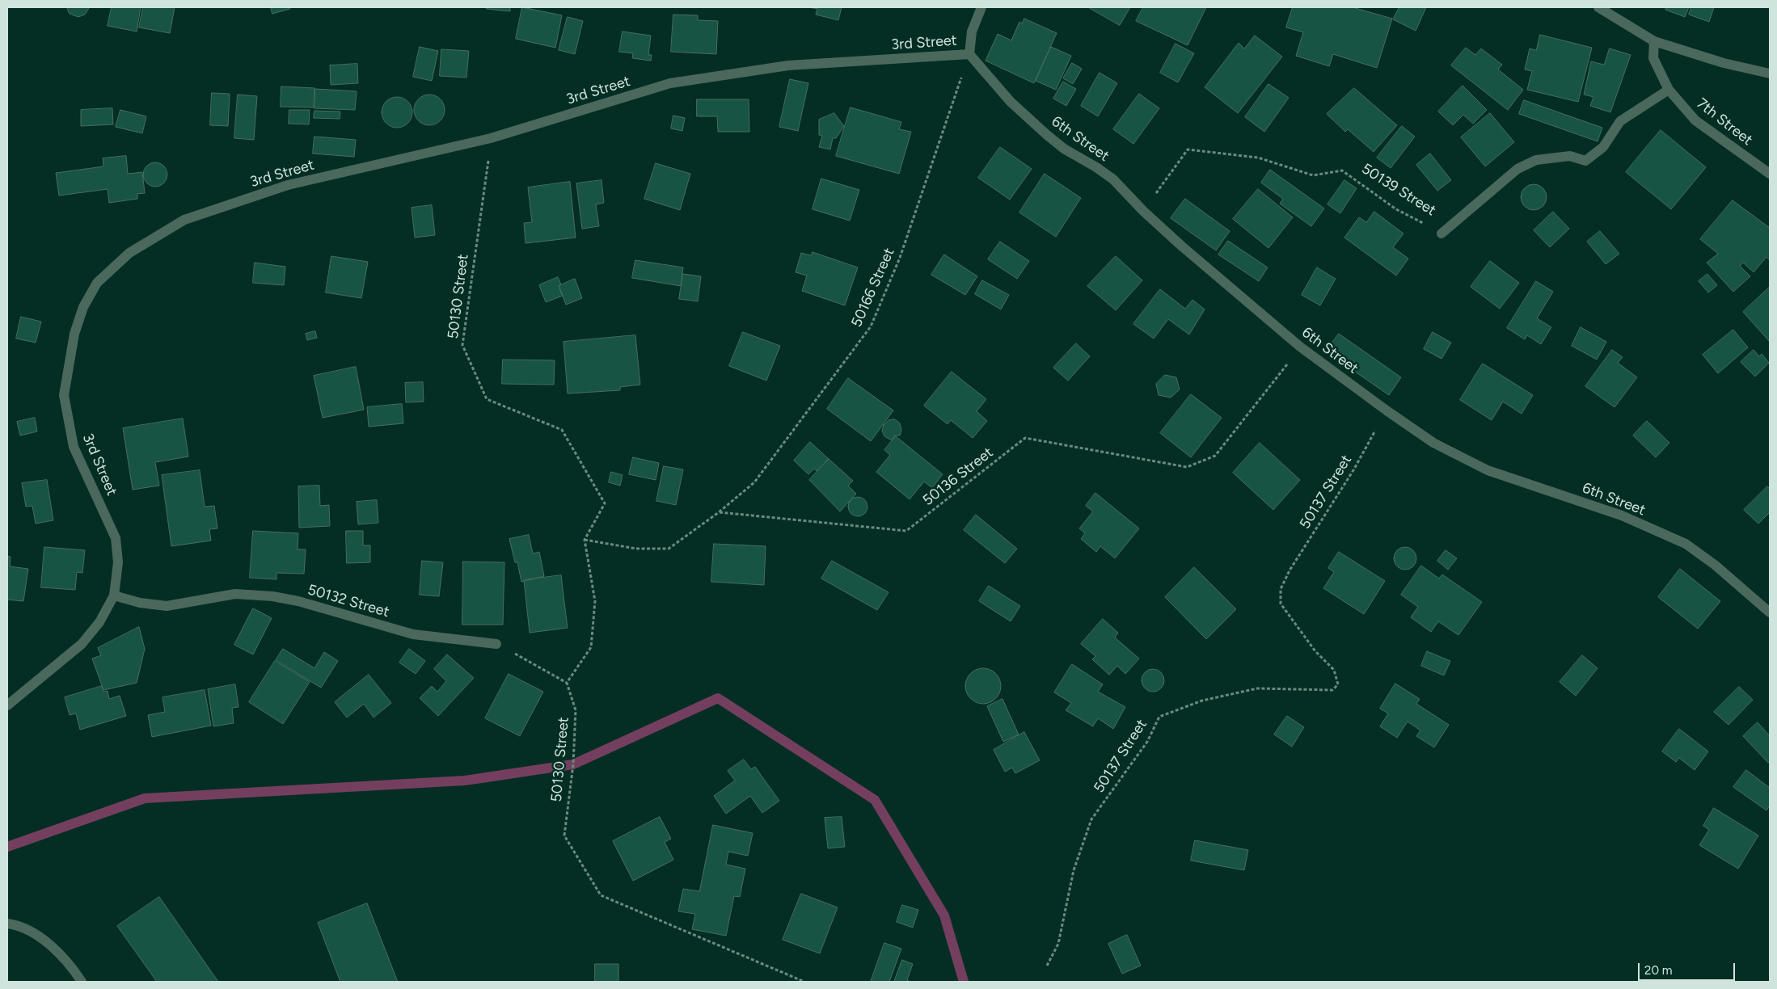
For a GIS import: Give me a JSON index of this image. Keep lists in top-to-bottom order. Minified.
{"streets":{"street":["3rd Street","7th Street","6th Street","50139 Street","50132 Street"],"path":["50166 Street","50130 Street","50136 Street","50137 Street"]},"crossings":[["3rd Street","6th Street"],["3rd Street","50166 Street"],["3rd Street","50130 Street"],["3rd Street","50132 Street"],["7th Street","50139 Street"],["6th Street","50139 Street"],["6th Street","50166 Street"],["6th Street","50136 Street"],["6th Street","50137 Street"],["50166 Street","50136 Street"]],"scale_bar":"20 m"}
